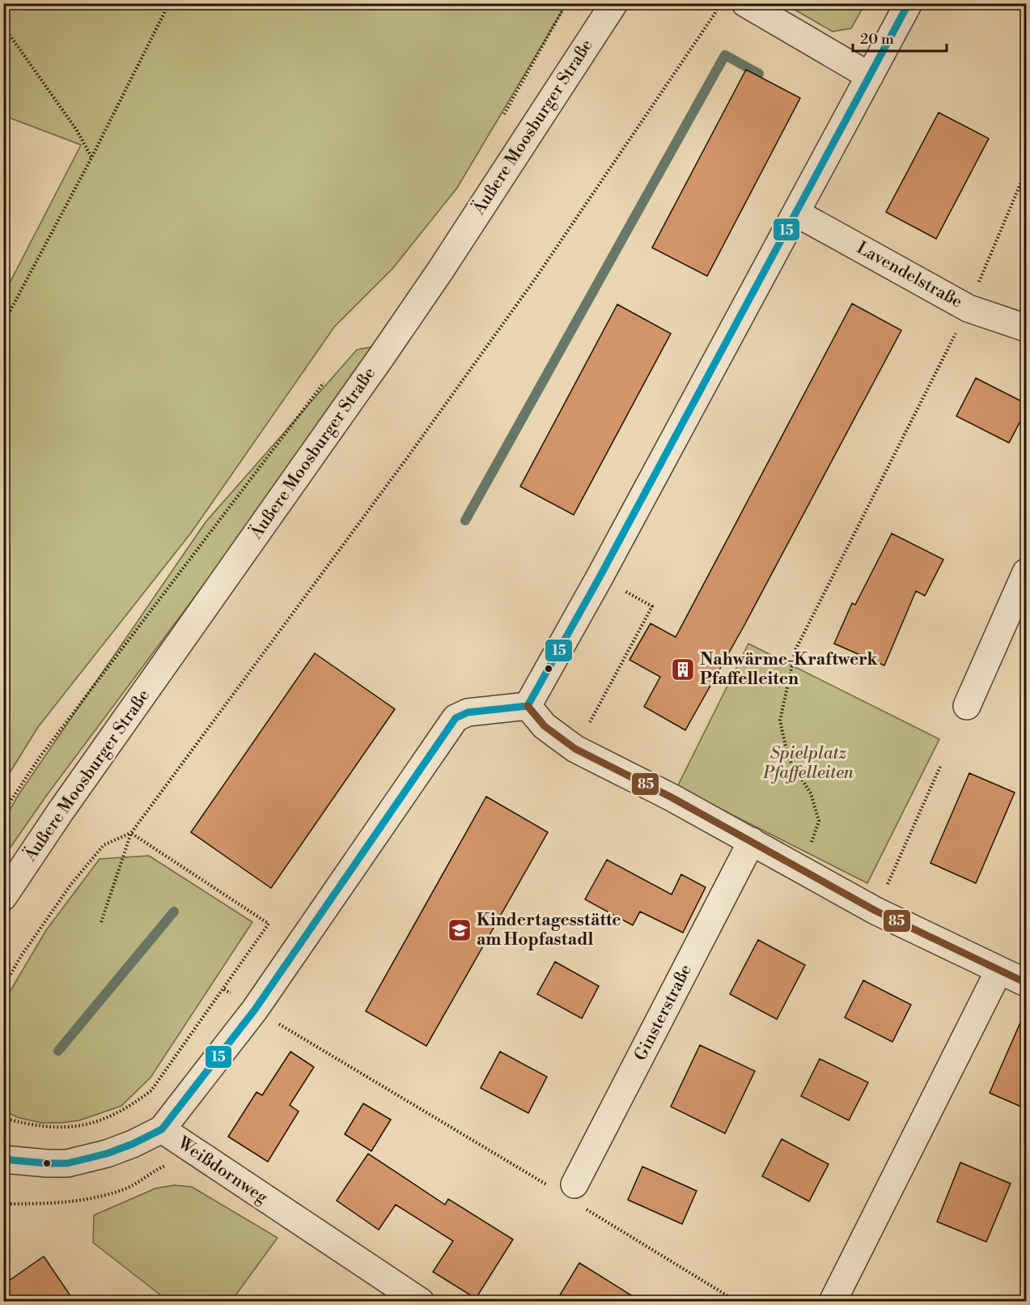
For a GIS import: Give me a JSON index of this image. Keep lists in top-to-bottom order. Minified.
{"streets":{"street":["Äußere Moosburger Straße","Lavendelstraße","Ginsterstraße","Weißdornweg"]},"parks":["Spielplatz Pfaffelleiten"],"places":{"building":["Nahwärme-Kraftwerk Pfaffelleiten"],"school or university":["Kindertagesstätte am Hopfastadl"]},"lines":["transit line 15","transit line 85"],"scale_bar":"20 m"}
